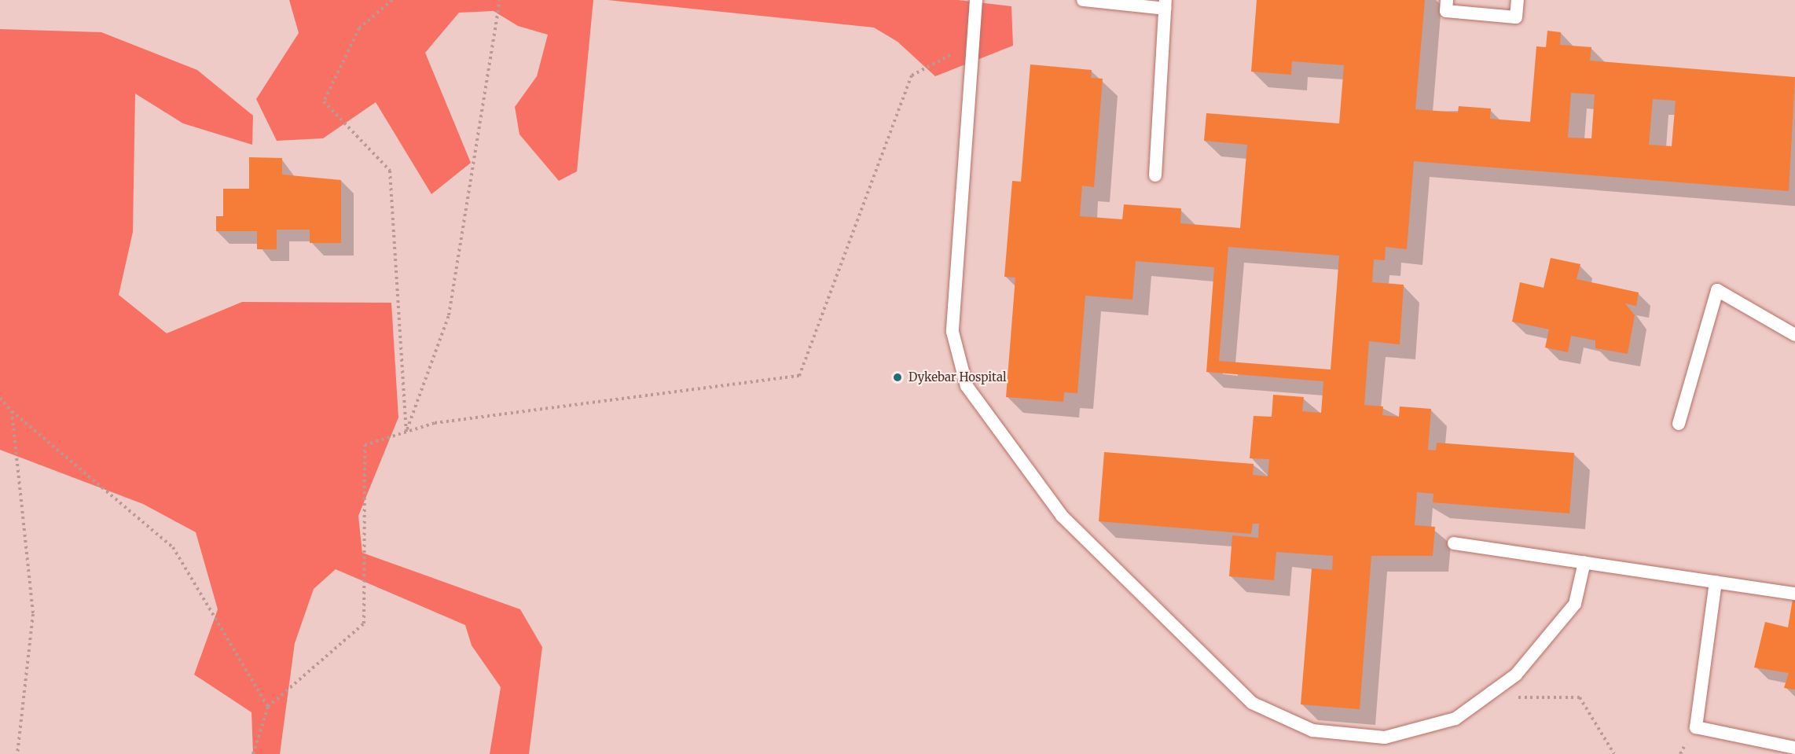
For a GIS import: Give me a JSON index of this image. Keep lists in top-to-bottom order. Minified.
{"places":["Dykebar Hospital"]}
